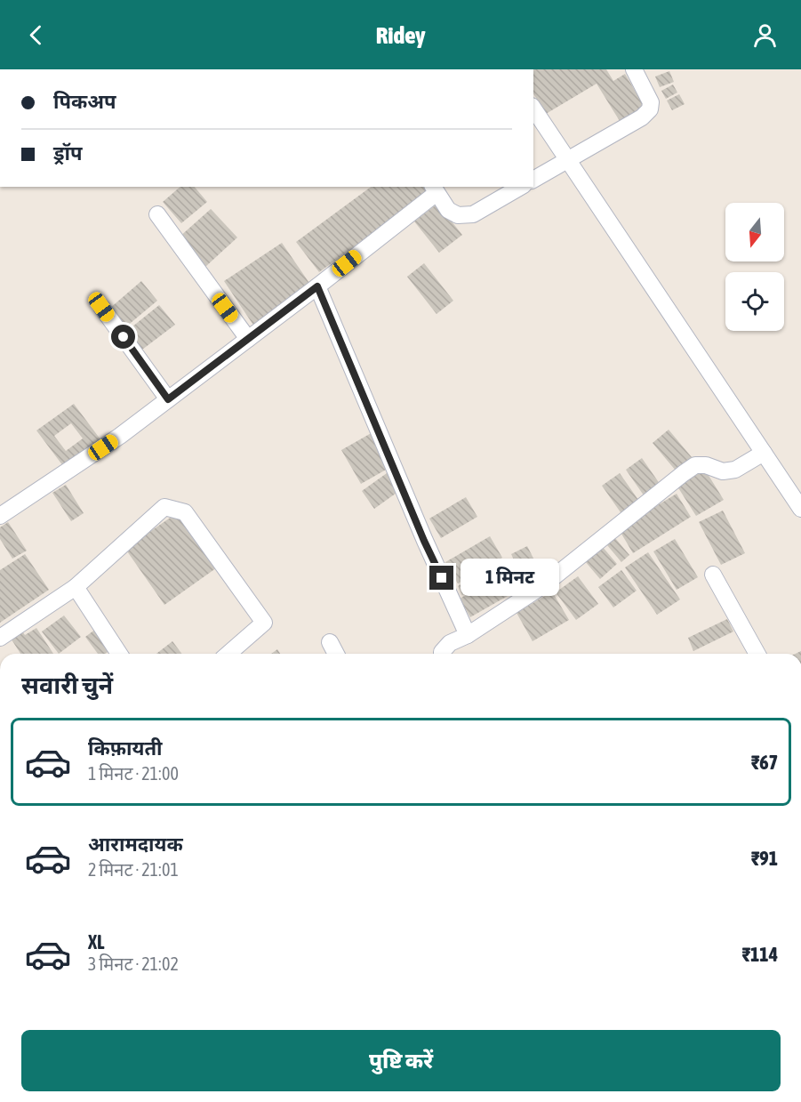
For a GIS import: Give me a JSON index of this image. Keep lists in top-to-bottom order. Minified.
{"north":"bottom","page":{"header":"Ridey","banner":["पिकअप","ड्रॉप"],"bubble":"1 मिनट","heading":"सवारी चुनें","list":[{"name":"किफ़ायती","note":"1 मिनट · 21:00","value":"₹67"},{"name":"आरामदायक","note":"2 मिनट · 21:01","value":"₹91"},{"name":"XL","note":"3 मिनट · 21:02","value":"₹114"}],"buttons":"पुष्टि करें"}}
